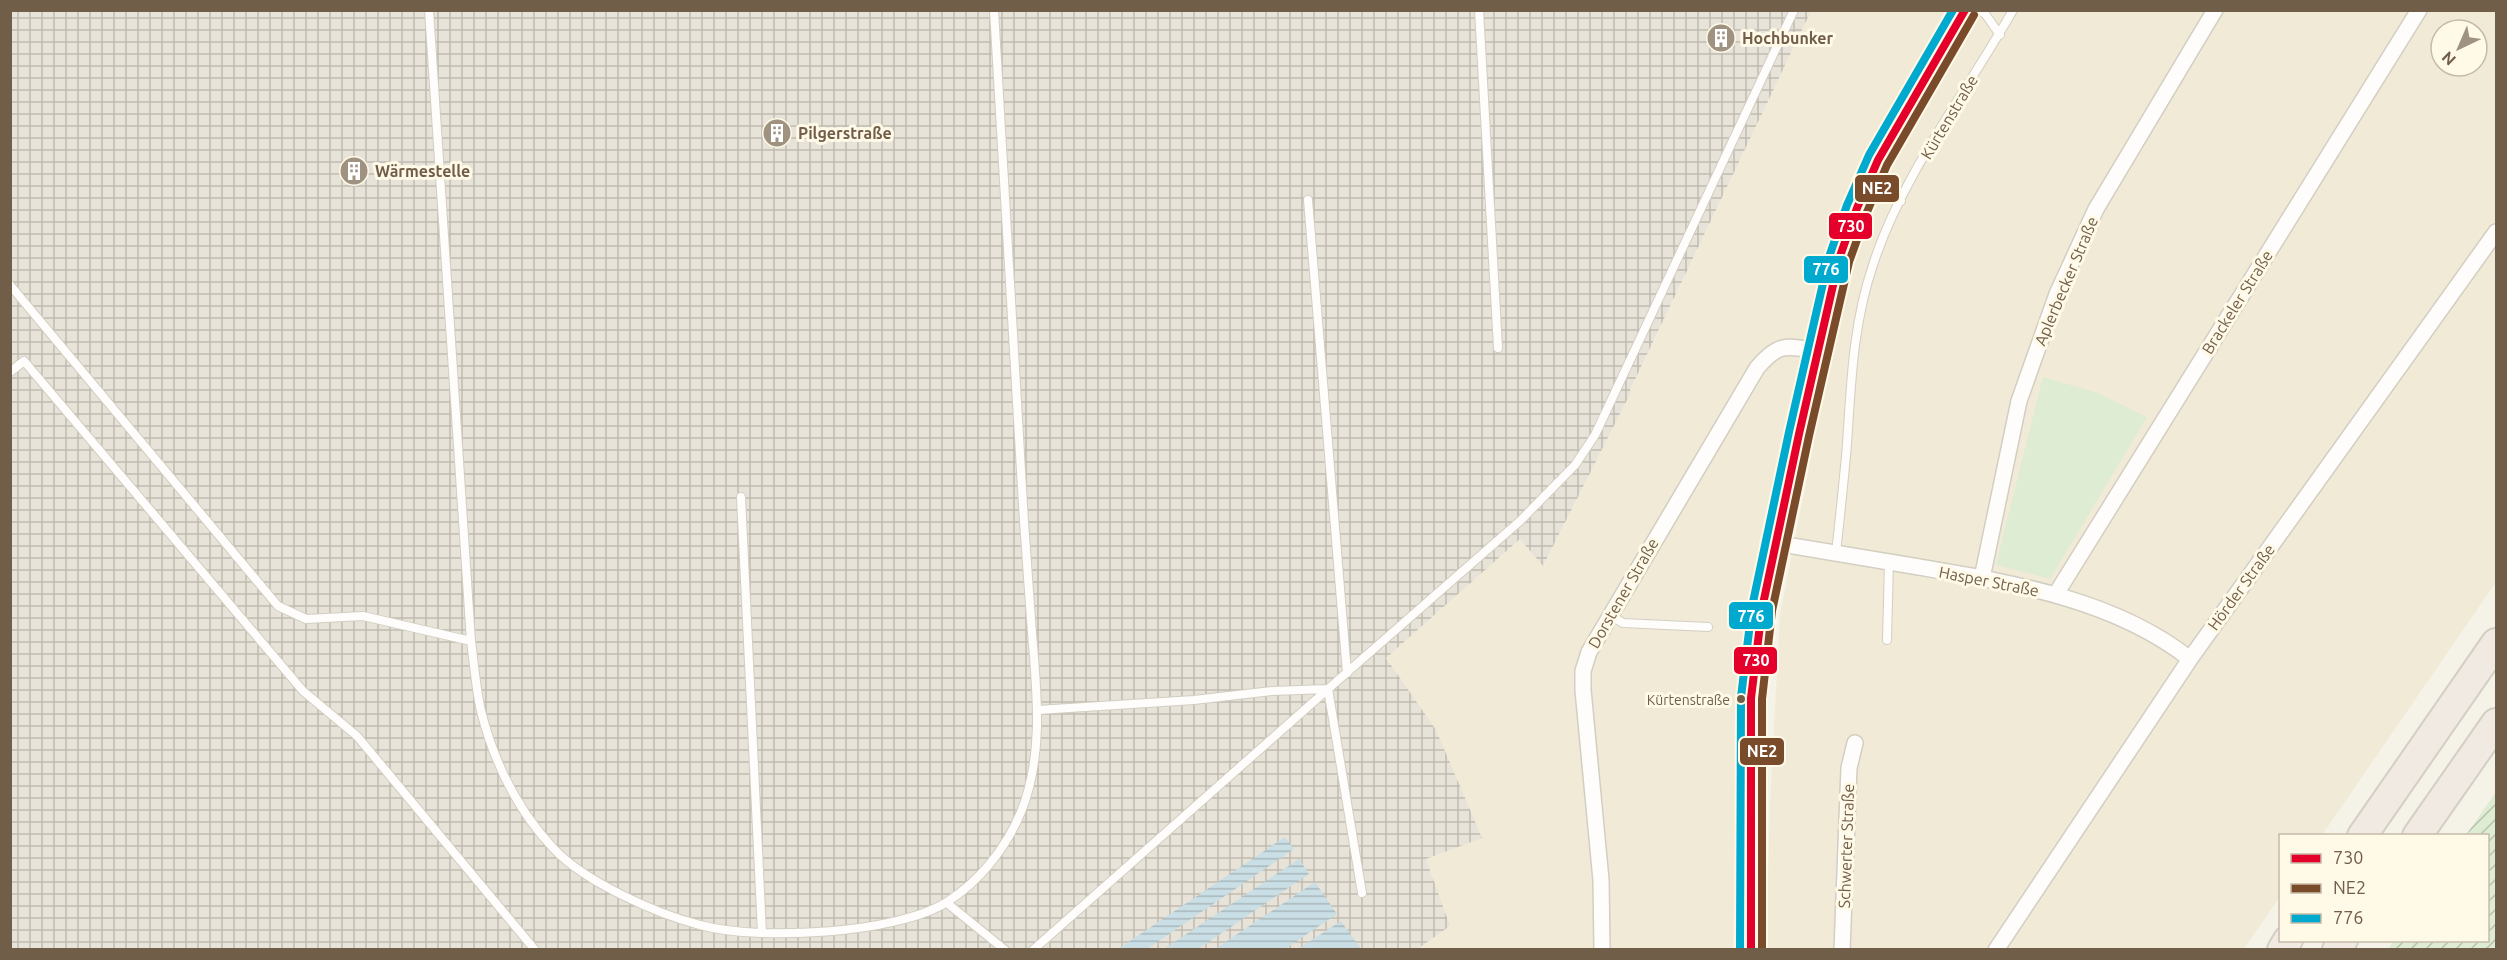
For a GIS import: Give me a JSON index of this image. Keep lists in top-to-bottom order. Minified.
{"streets":{"street":["Aplerbecker Straße","Brackeler Straße","Hasper Straße","Hörder Straße","Dorstener Straße","Schwerter Straße"],"lane":["Kürtenstraße"]},"crossings":[["Kürtenstraße","Hasper Straße"],["Aplerbecker Straße","Hasper Straße"],["Brackeler Straße","Hasper Straße"],["Hasper Straße","Hörder Straße"]],"places":{"building":["Hochbunker","Pilgerstraße","Wärmestelle"],"other":["Kürtenstraße"]},"lines":["transit line 730","transit line 776","transit line NE2"],"legend":["730","NE2","776"],"north":"bottom left"}
